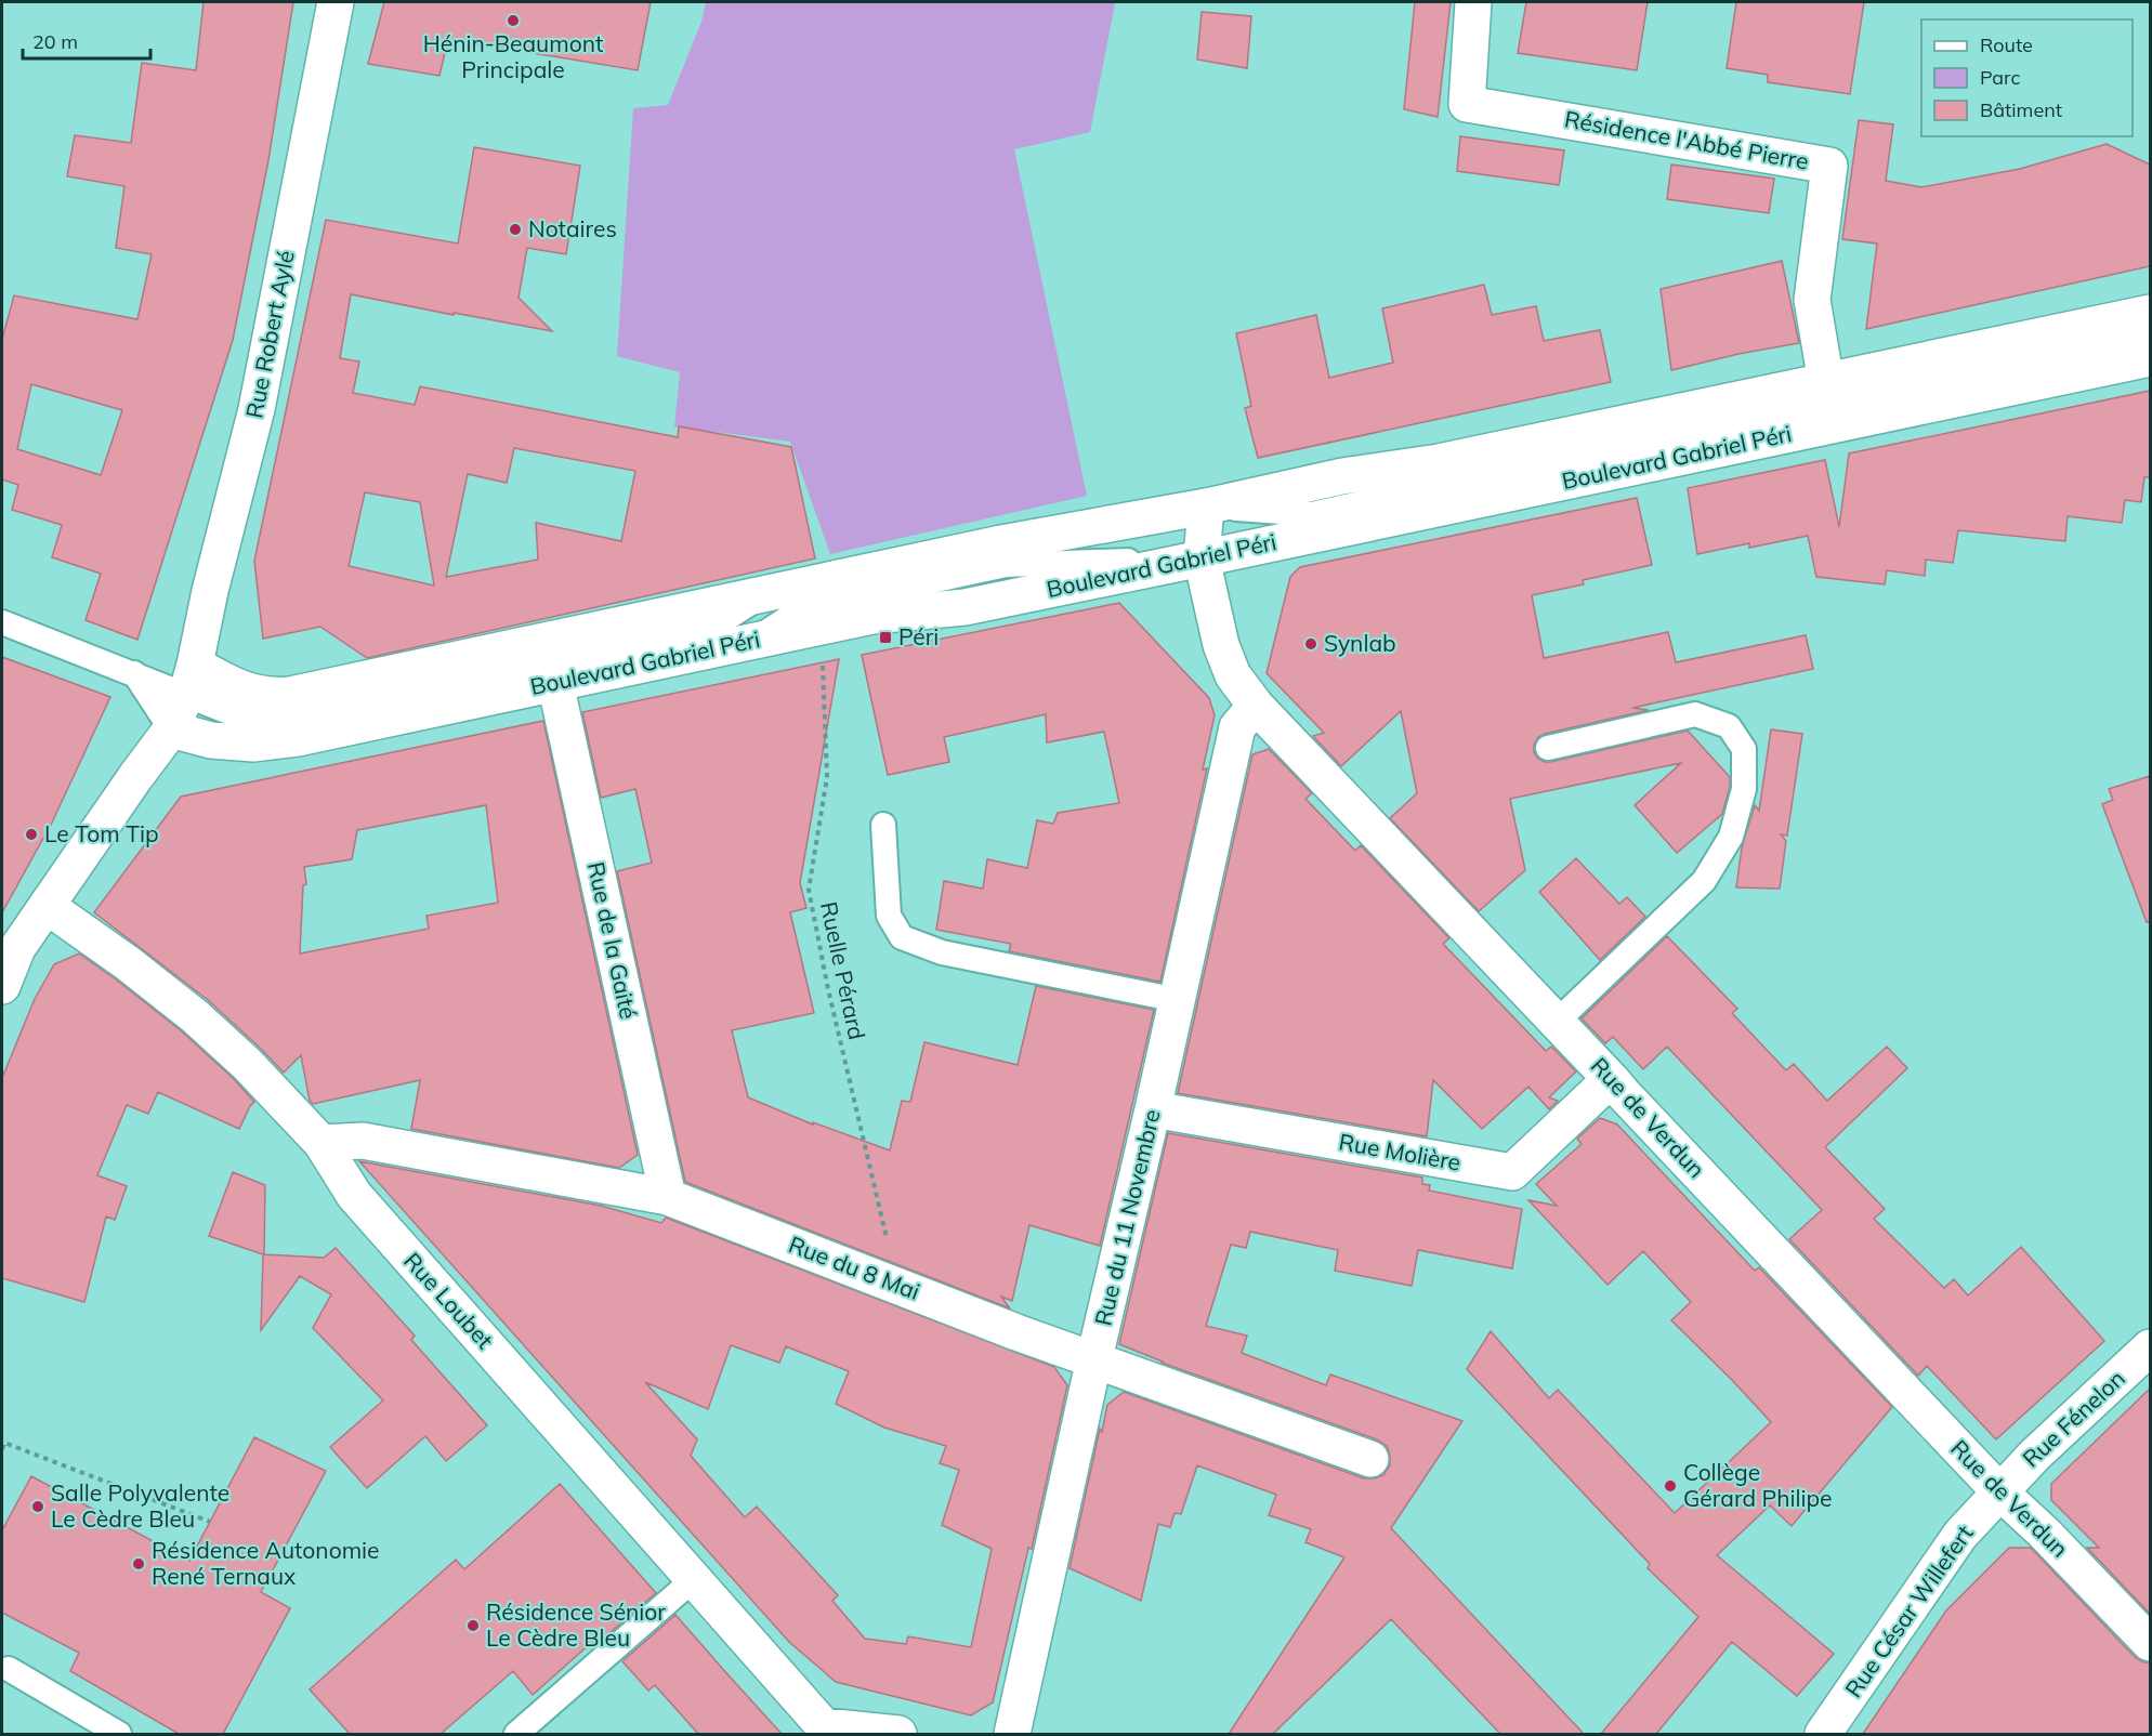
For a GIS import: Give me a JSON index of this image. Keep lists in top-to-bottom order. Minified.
{"streets":{"street":["Résidence l'Abbé Pierre","Rue Robert Aylé","Boulevard Gabriel Péri","Rue de la Gaité","Rue de Verdun","Rue Molière","Rue du 11 Novembre","Rue du 8 Mai","Rue Loubet","Rue Fénelon","Rue César Willefert"],"path":["Ruelle Pérard"]},"crossings":[["Résidence l'Abbé Pierre","Boulevard Gabriel Péri"],["Rue Robert Aylé","Boulevard Gabriel Péri"],["Rue Robert Aylé","Rue Loubet"],["Boulevard Gabriel Péri","Rue de la Gaité"],["Boulevard Gabriel Péri","Ruelle Pérard"],["Boulevard Gabriel Péri","Rue de Verdun"],["Rue de la Gaité","Rue du 8 Mai"],["Ruelle Pérard","Rue du 8 Mai"],["Rue de Verdun","Rue Molière"],["Rue de Verdun","Rue du 11 Novembre"],["Rue de Verdun","Rue Fénelon"],["Rue de Verdun","Rue César Willefert"],["Rue Molière","Rue du 11 Novembre"],["Rue du 11 Novembre","Rue du 8 Mai"],["Rue du 8 Mai","Rue Loubet"],["Rue Fénelon","Rue César Willefert"]],"places":{"other":["Hénin-Beaumont Principale","Notaires","Synlab","Le Tom Tip","Collège Gérard Philipe","Salle Polyvalente Le Cèdre Bleu","Résidence Autonomie René Ternaux","Résidence Sénior Le Cèdre Bleu"],"transit":["Péri"]},"legend":["Route","Parc","Bâtiment"],"scale_bar":"20 m"}
